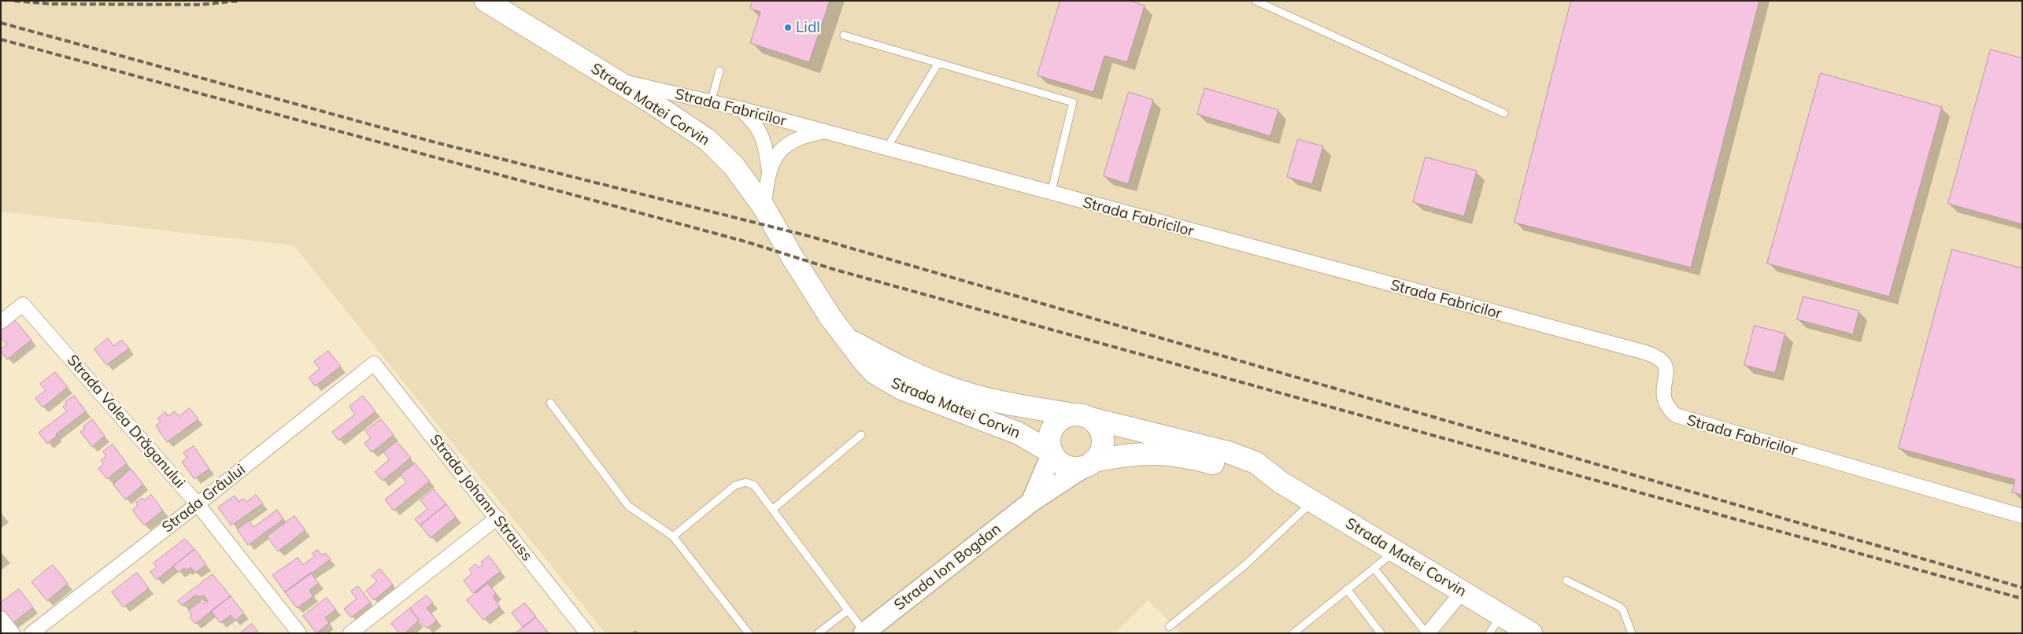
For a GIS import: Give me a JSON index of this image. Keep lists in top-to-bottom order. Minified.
{"streets":{"main road":["Strada Matei Corvin","Strada Ion Bogdan"],"street":["Strada Fabricilor","Strada Valea Drăganului","Strada Johann Strauss","Strada Grâului"]},"crossings":[["Strada Matei Corvin","Strada Fabricilor"],["Strada Matei Corvin","Strada Ion Bogdan"],["Strada Valea Drăganului","Strada Grâului"],["Strada Johann Strauss","Strada Grâului"]],"places":["Lidl"]}
